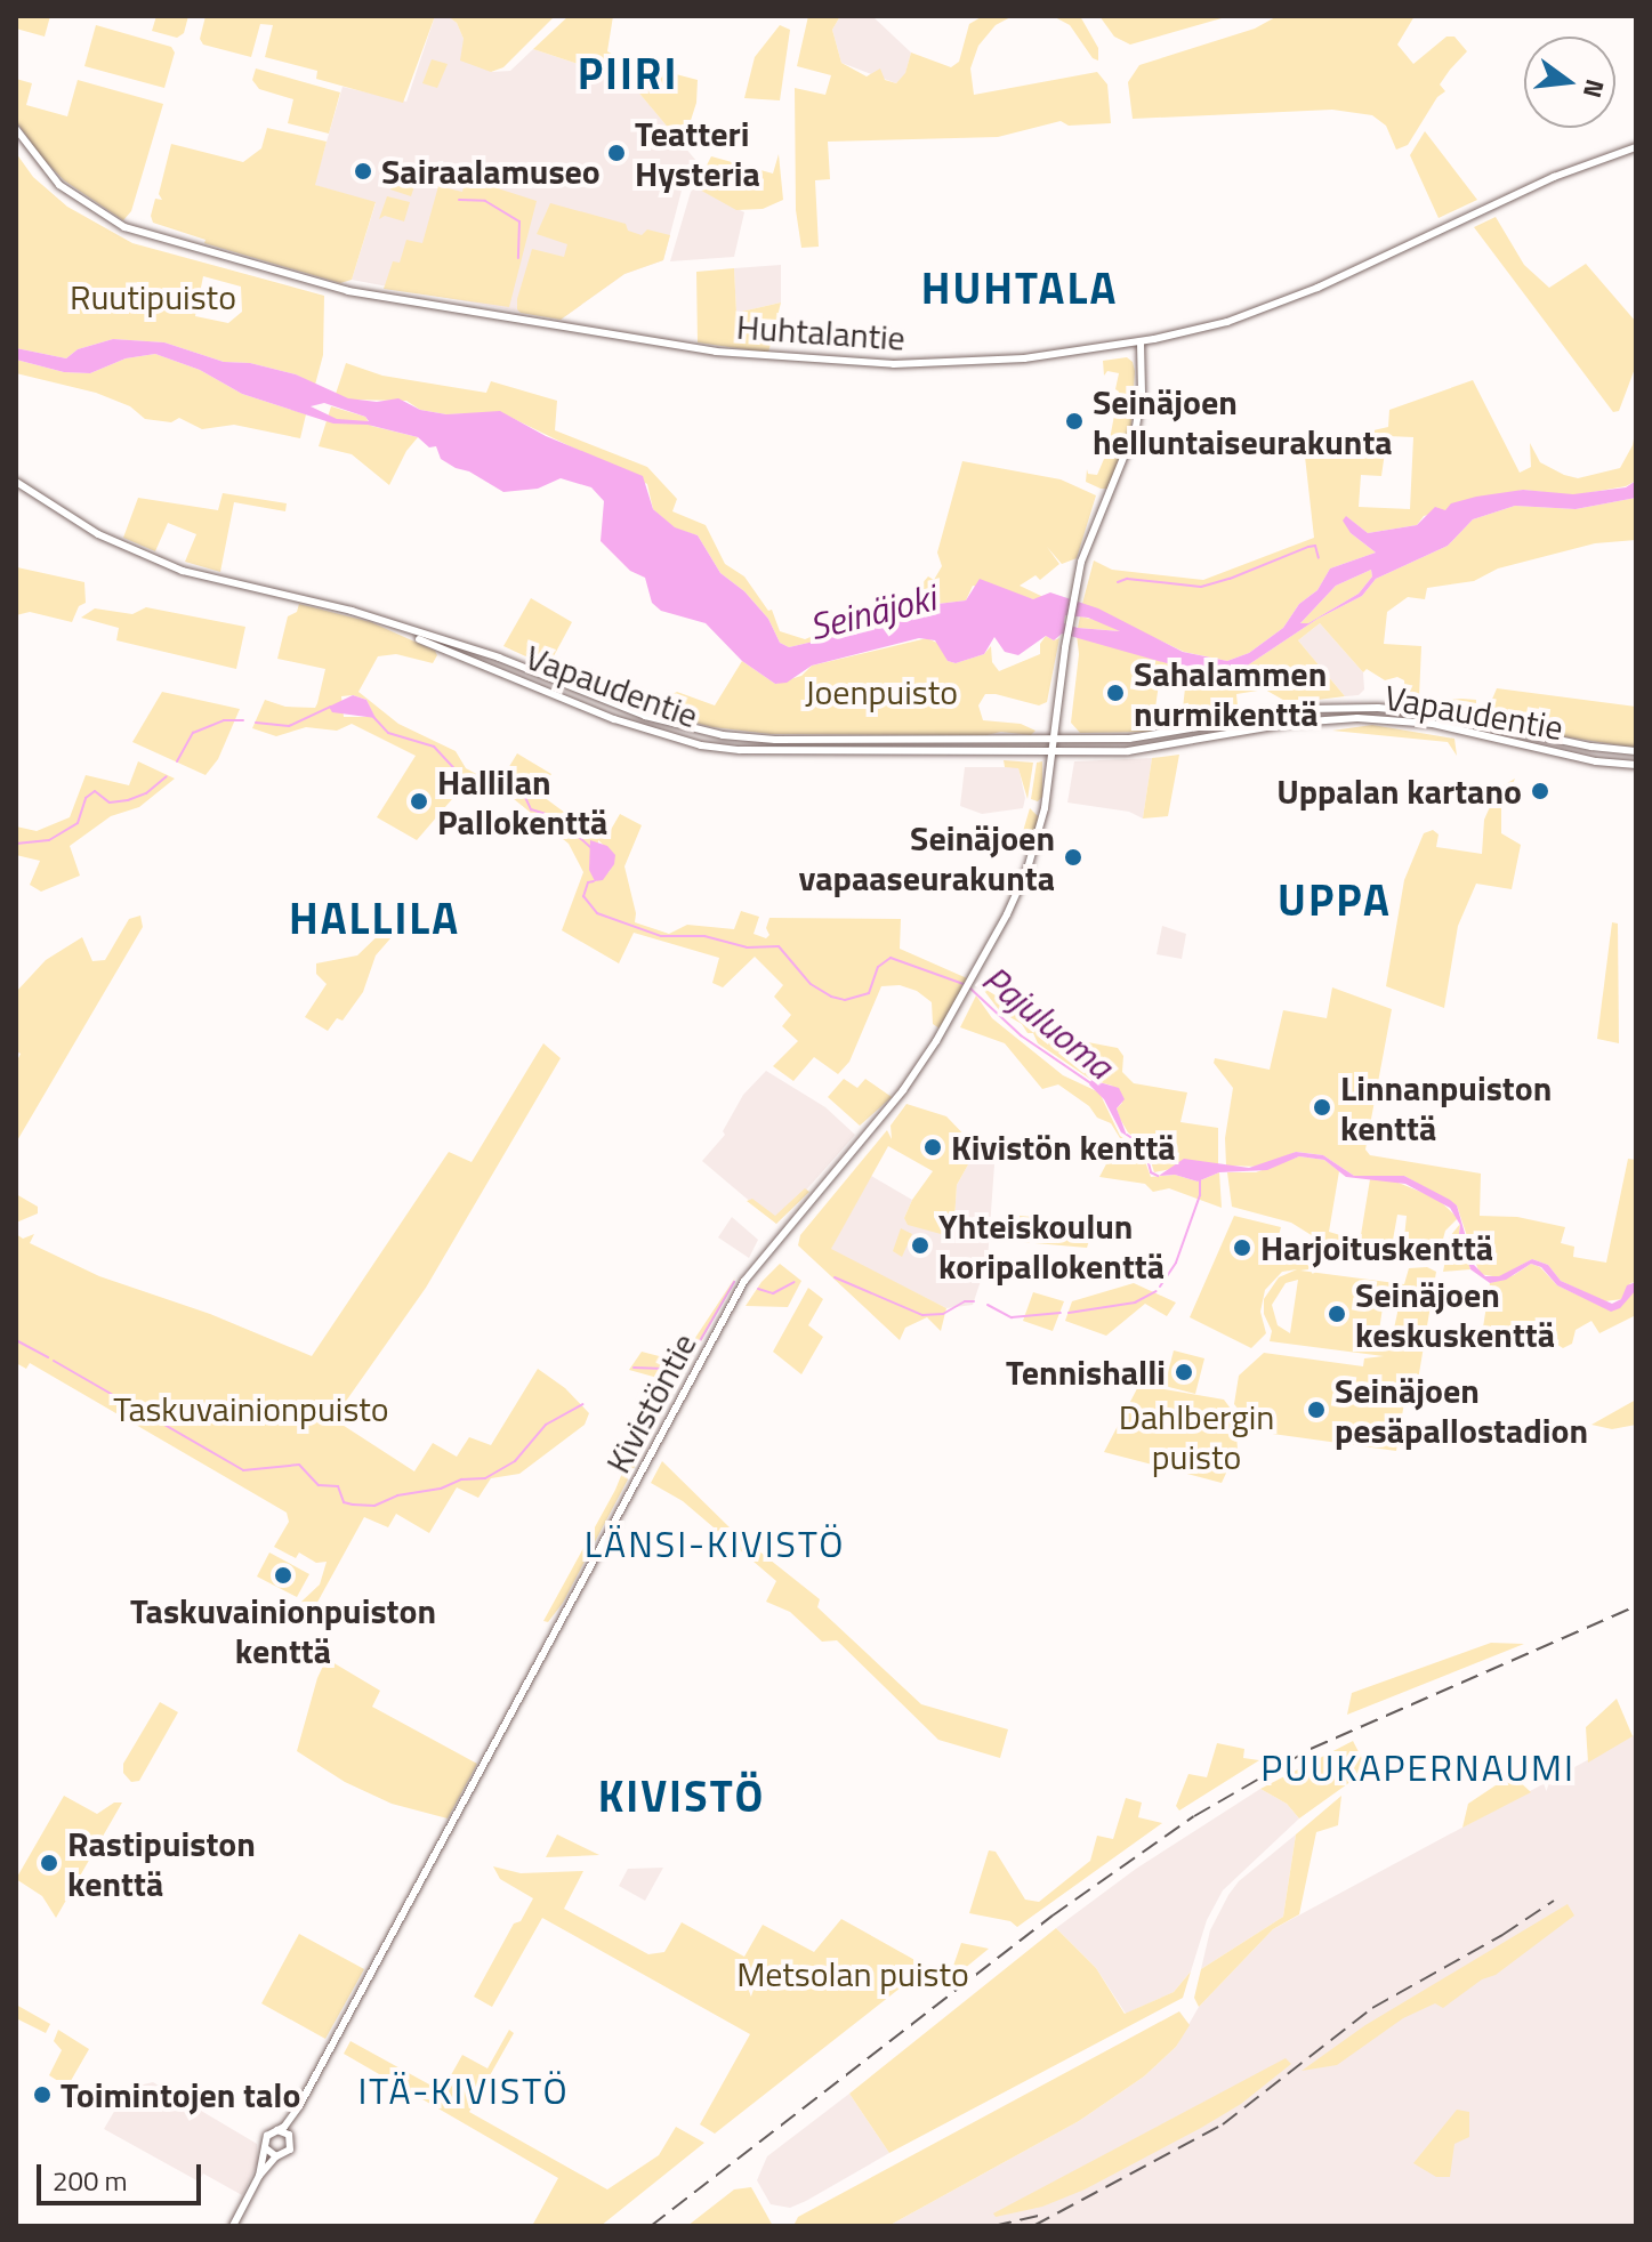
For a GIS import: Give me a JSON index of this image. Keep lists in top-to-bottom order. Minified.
{"streets":{"main road":["Huhtalantie","Vapaudentie","Kivistöntie"]},"crossings":[["Huhtalantie","Kivistöntie"],["Vapaudentie","Kivistöntie"]],"districts":["PIIRI","HUHTALA","UPPA","HALLILA","LÄNSI-KIVISTÖ","PUUKAPERNAUMI","KIVISTÖ","ITÄ-KIVISTÖ"],"water":["Seinäjoki","Pajuluoma"],"parks":["Ruutipuisto","Joenpuisto","Taskuvainionpuisto","Dahlbergin puisto","Metsolan puisto"],"places":["Teatteri Hysteria","Sairaalamuseo","Seinäjoen helluntaiseurakunta","Sahalammen nurmikenttä","Uppalan kartano","Hallilan Pallokenttä","Seinäjoen vapaaseurakunta","Linnanpuiston kenttä","Kivistön kenttä","Yhteiskoulun koripallokenttä","Harjoituskenttä","Seinäjoen keskuskenttä","Tennishalli","Seinäjoen pesäpallostadion","Taskuvainionpuiston kenttä","Rastipuiston kenttä","Toimintojen talo"],"scale_bar":"200 m","north":"right"}
